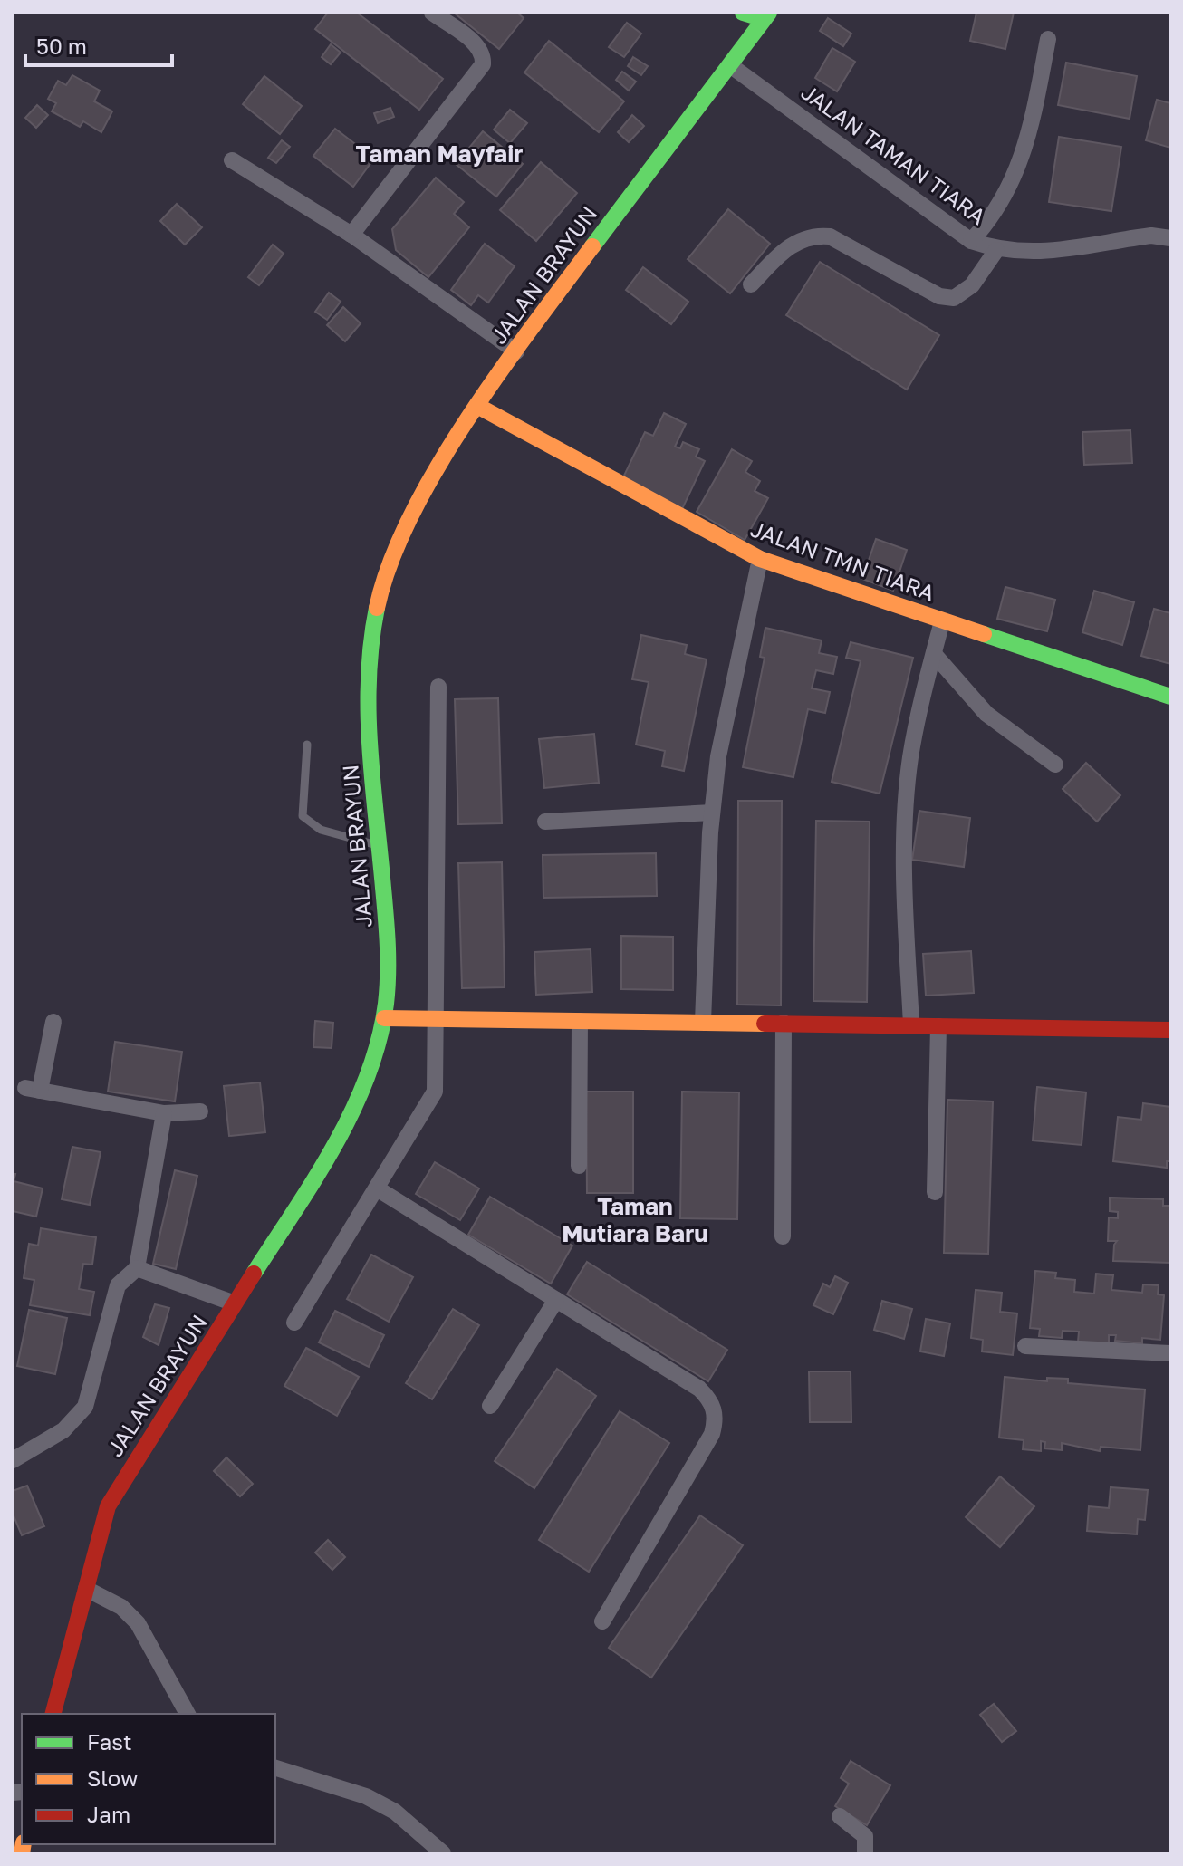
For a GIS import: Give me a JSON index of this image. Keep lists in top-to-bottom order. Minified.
{"streets":{"main road":["JALAN BRAYUN","JALAN TMN TIARA"],"street":["JALAN TAMAN TIARA"]},"crossings":[["JALAN TAMAN TIARA","JALAN BRAYUN"],["JALAN BRAYUN","JALAN TMN TIARA"]],"districts":["Taman Mayfair","Taman Mutiara Baru"],"legend":["Fast","Slow","Jam"],"scale_bar":"50 m"}
